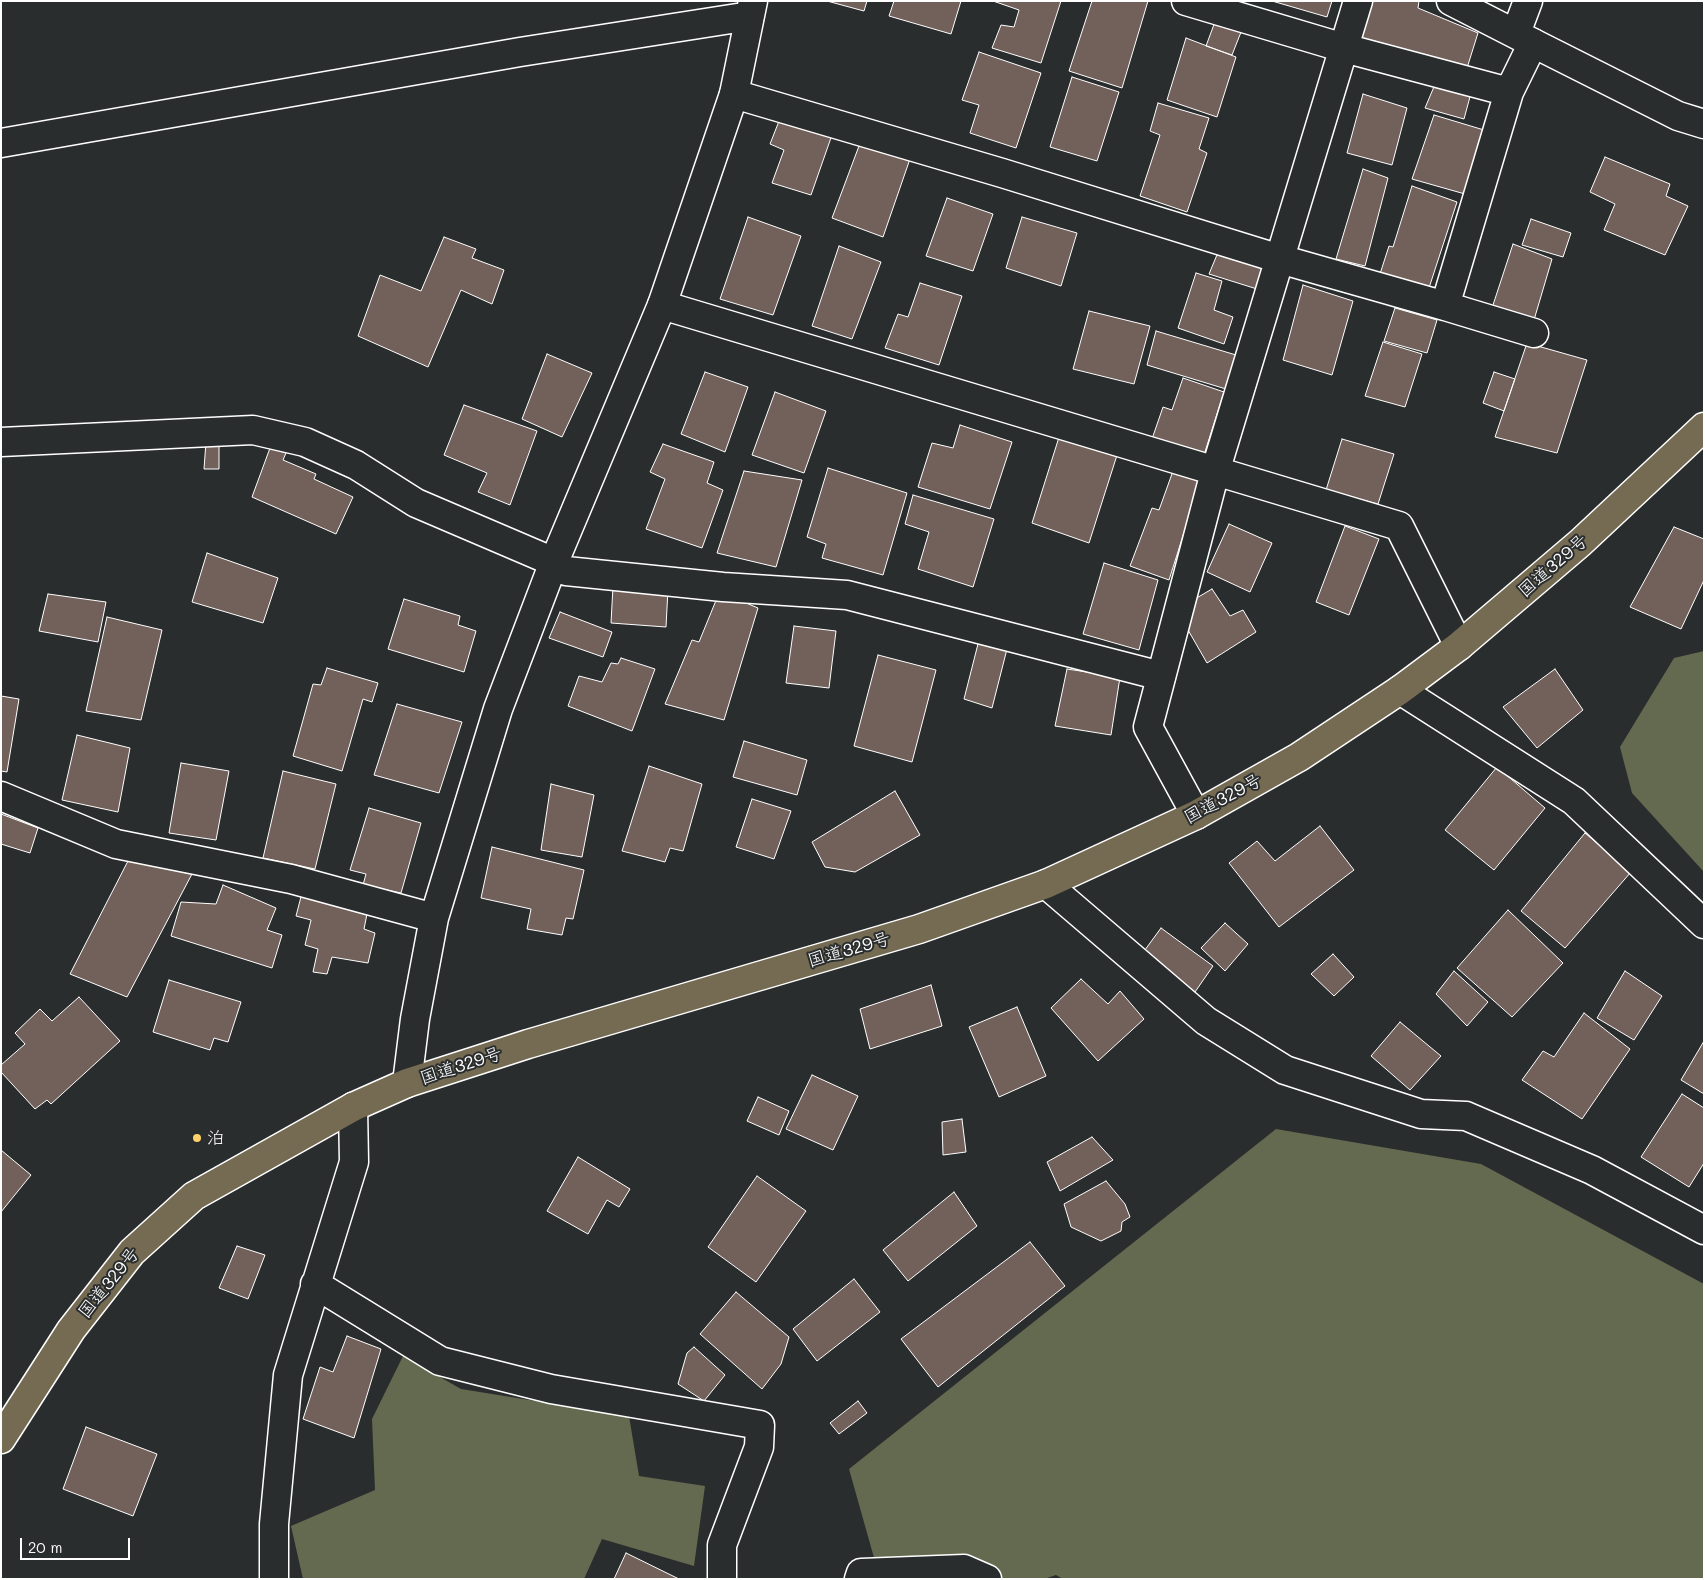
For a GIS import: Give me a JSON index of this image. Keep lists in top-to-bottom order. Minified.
{"streets":{"highway":["国道329号"]},"places":["泊"],"scale_bar":"20 m"}
